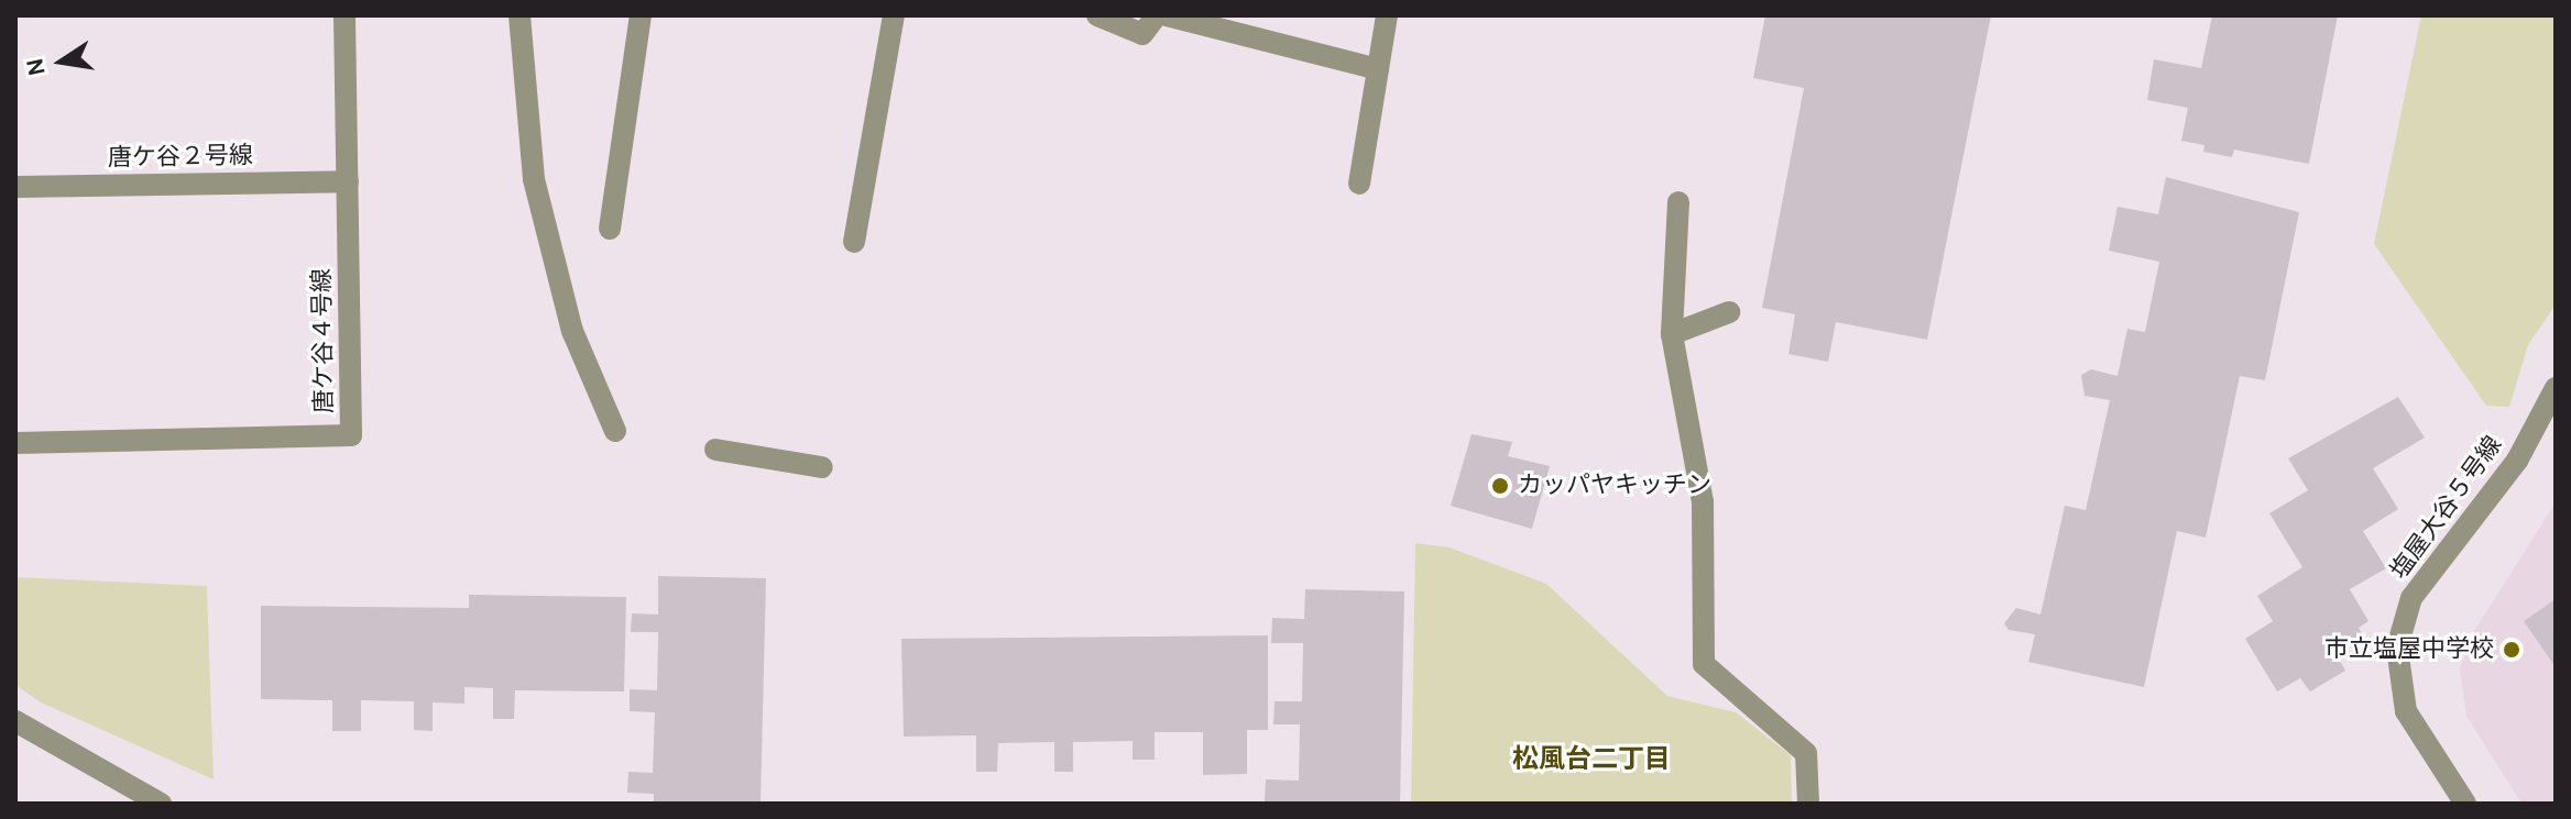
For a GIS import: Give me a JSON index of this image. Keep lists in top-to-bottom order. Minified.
{"streets":{"street":["唐ケ谷２号線","唐ケ谷４号線","塩屋大谷５号線"]},"crossings":[["唐ケ谷２号線","唐ケ谷４号線"]],"districts":["松風台二丁目"],"places":["カッパヤキッチン","市立塩屋中学校"],"north":"left"}
